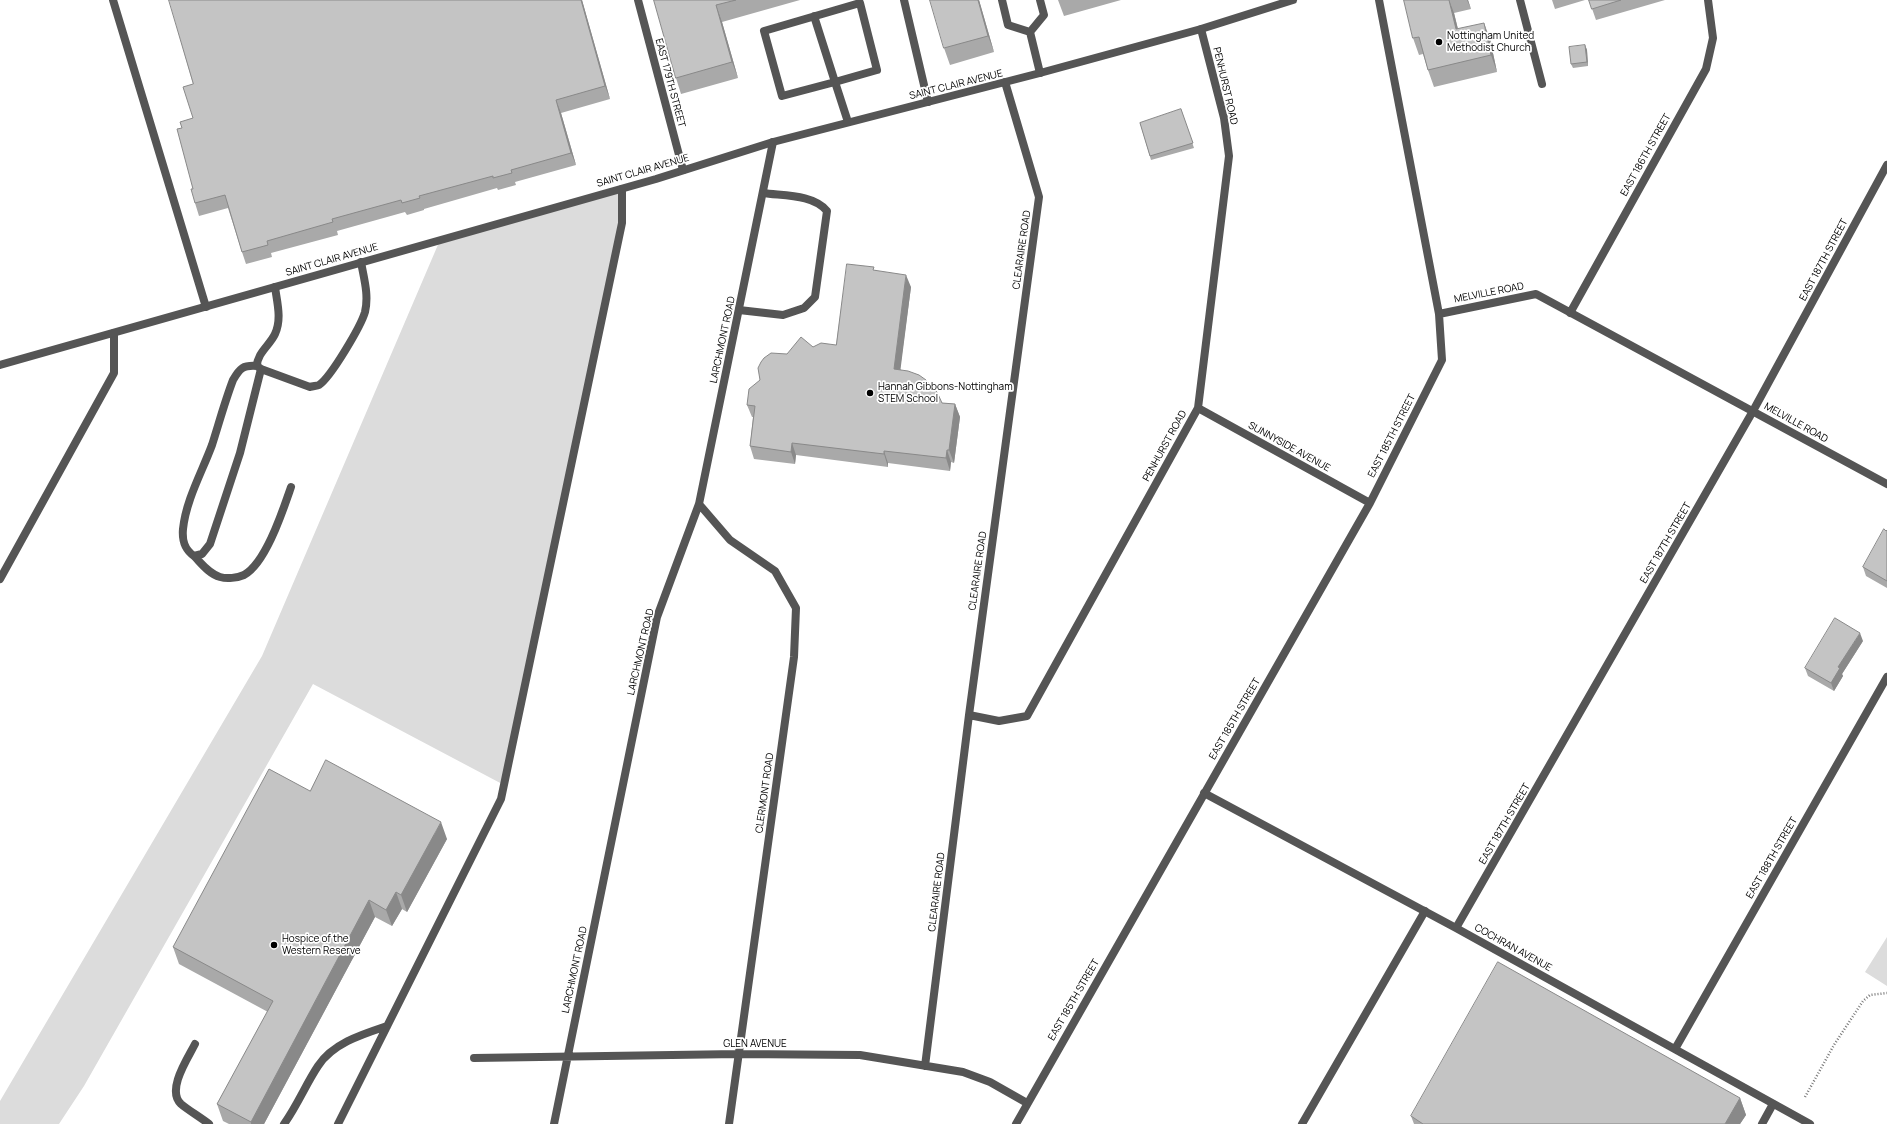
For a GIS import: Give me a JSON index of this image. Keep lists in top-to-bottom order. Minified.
{"streets":{"street":["EAST 179TH STREET","SAINT CLAIR AVENUE","PENHURST ROAD","EAST 186TH STREET","CLEARAIRE ROAD","EAST 187TH STREET","MELVILLE ROAD","LARCHMONT ROAD","EAST 185TH STREET","SUNNYSIDE AVENUE","CLERMONT ROAD","EAST 188TH STREET","COCHRAN AVENUE","GLEN AVENUE"]},"crossings":[["EAST 179TH STREET","SAINT CLAIR AVENUE"],["SAINT CLAIR AVENUE","PENHURST ROAD"],["SAINT CLAIR AVENUE","CLEARAIRE ROAD"],["SAINT CLAIR AVENUE","LARCHMONT ROAD"],["PENHURST ROAD","CLEARAIRE ROAD"],["PENHURST ROAD","SUNNYSIDE AVENUE"],["EAST 186TH STREET","MELVILLE ROAD"],["CLEARAIRE ROAD","GLEN AVENUE"],["EAST 187TH STREET","MELVILLE ROAD"],["EAST 187TH STREET","COCHRAN AVENUE"],["MELVILLE ROAD","EAST 185TH STREET"],["LARCHMONT ROAD","CLERMONT ROAD"],["LARCHMONT ROAD","GLEN AVENUE"],["EAST 185TH STREET","SUNNYSIDE AVENUE"],["EAST 185TH STREET","COCHRAN AVENUE"],["EAST 185TH STREET","GLEN AVENUE"],["CLERMONT ROAD","GLEN AVENUE"],["EAST 188TH STREET","COCHRAN AVENUE"]],"places":["Nottingham United Methodist Church","Hannah Gibbons-Nottingham STEM School","Hospice of the Western Reserve"]}
